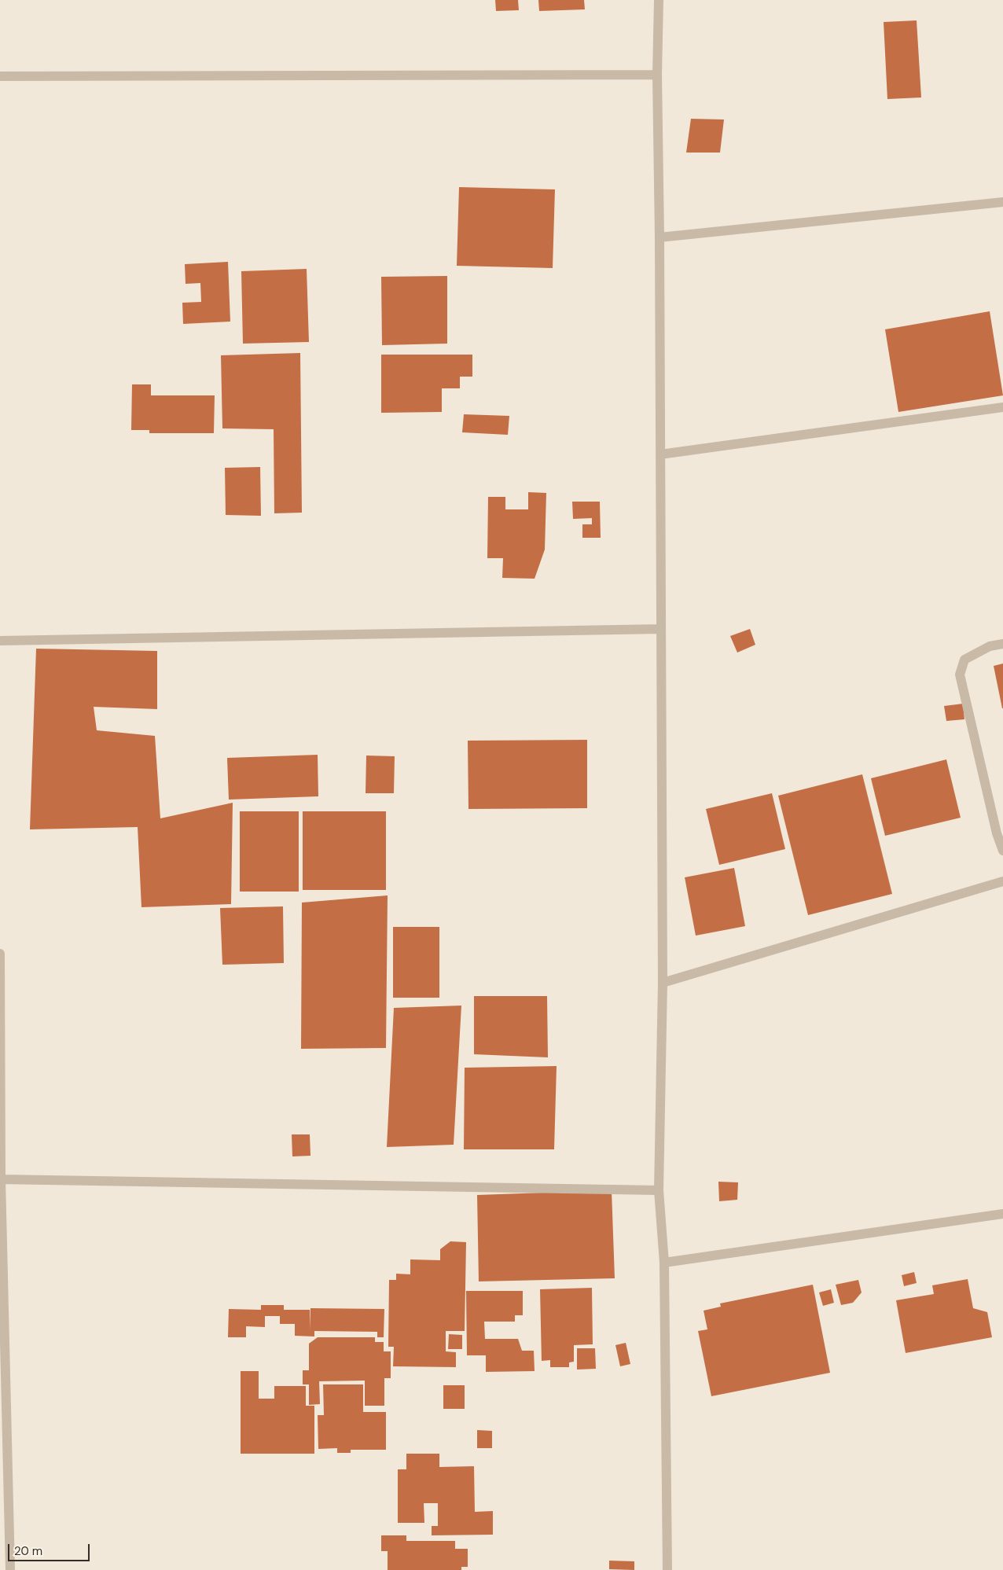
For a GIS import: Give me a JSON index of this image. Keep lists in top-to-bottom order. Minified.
{"scale_bar":"20 m"}
